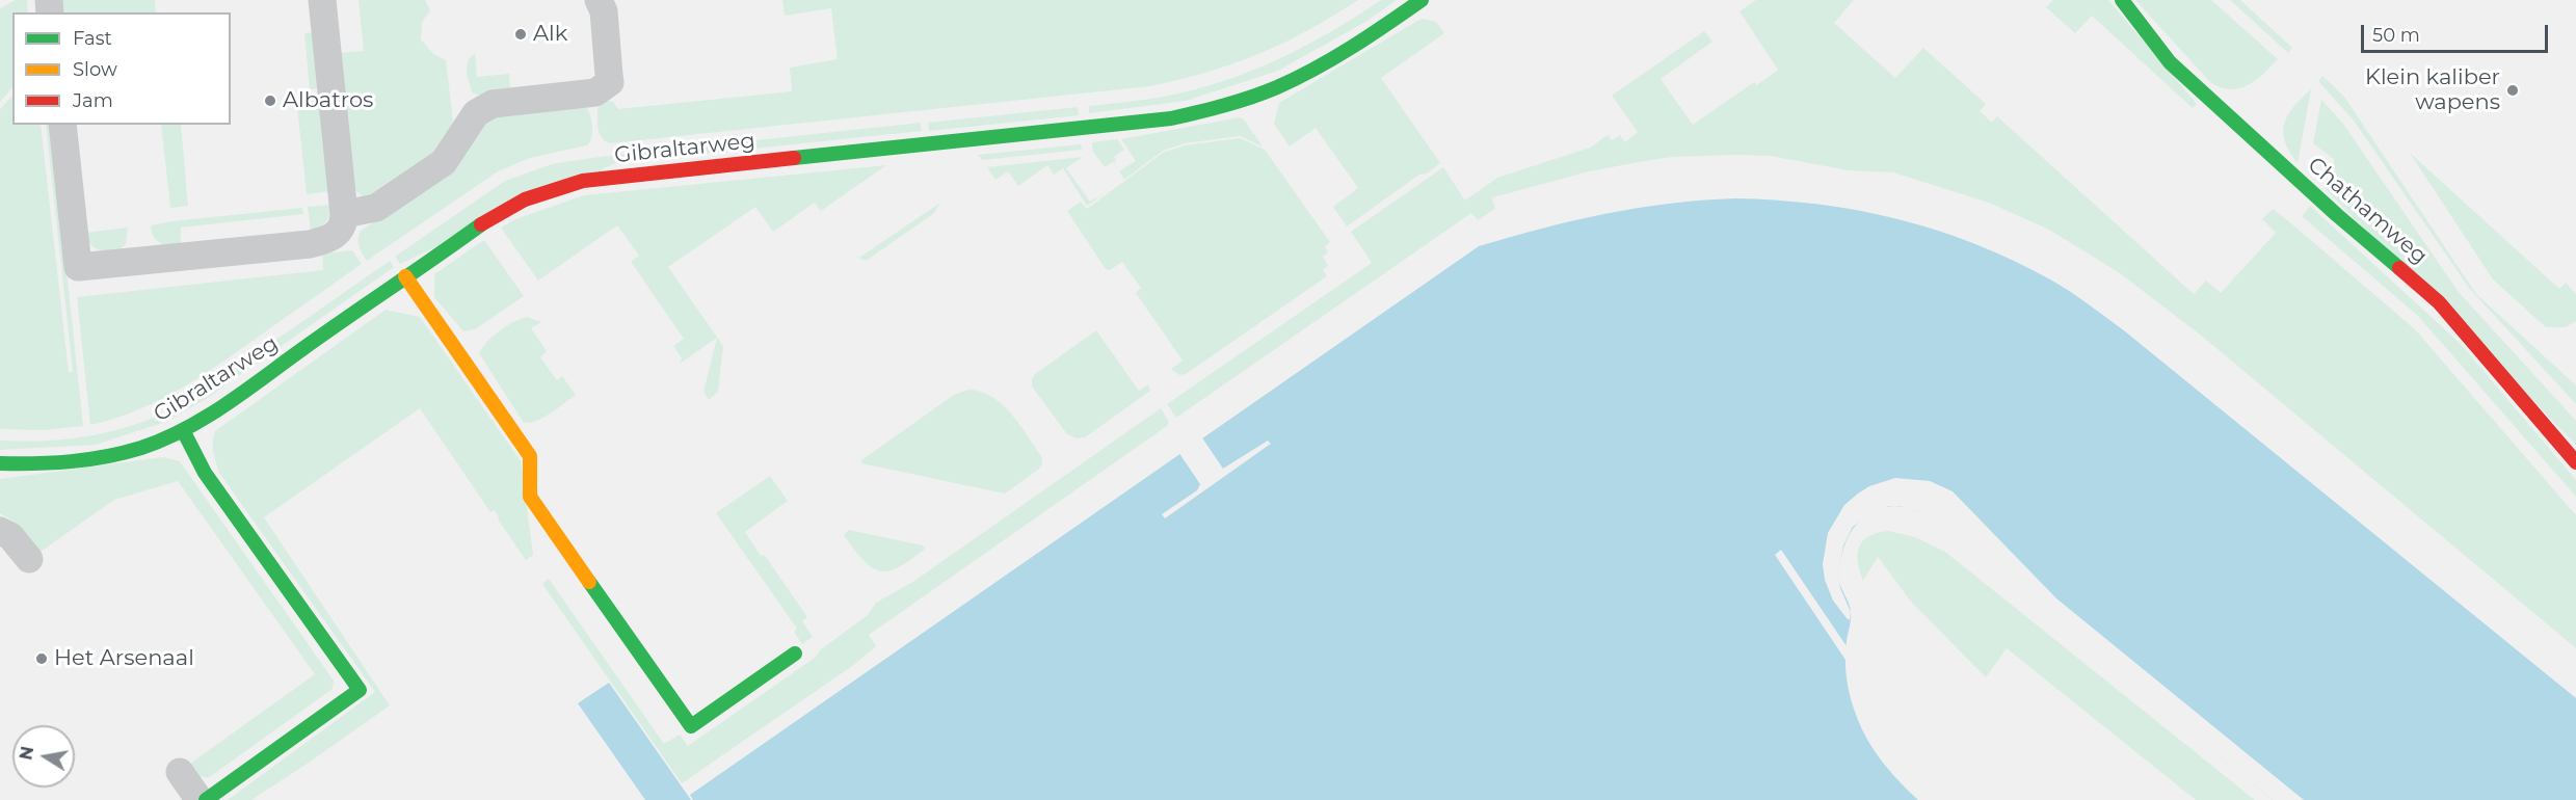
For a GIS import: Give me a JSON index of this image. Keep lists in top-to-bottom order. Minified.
{"streets":{"street":["Gibraltarweg","Chathamweg"]},"places":["Alk","Klein kaliber wapens","Albatros","Het Arsenaal"],"legend":["Fast","Slow","Jam"],"scale_bar":"50 m","north":"left"}
